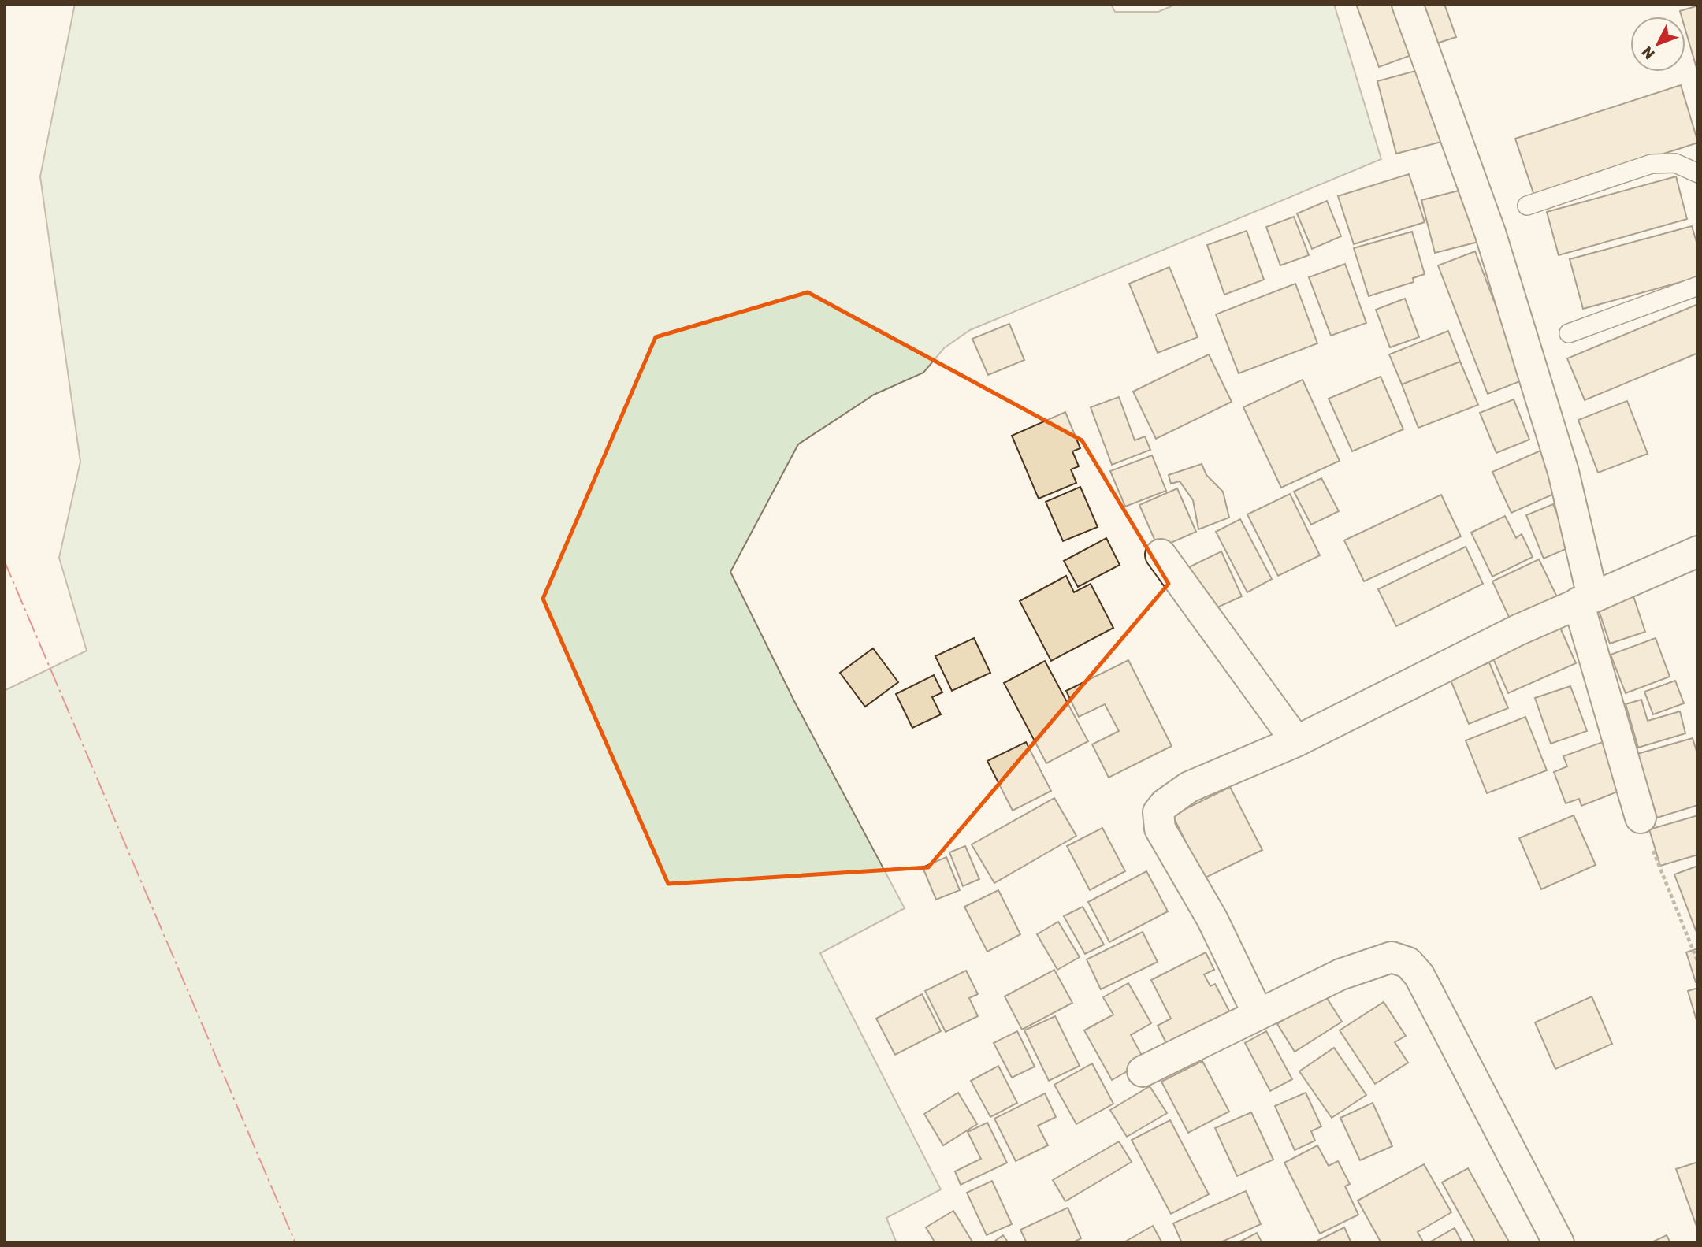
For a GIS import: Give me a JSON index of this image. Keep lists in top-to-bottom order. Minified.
{"north":"bottom left"}
